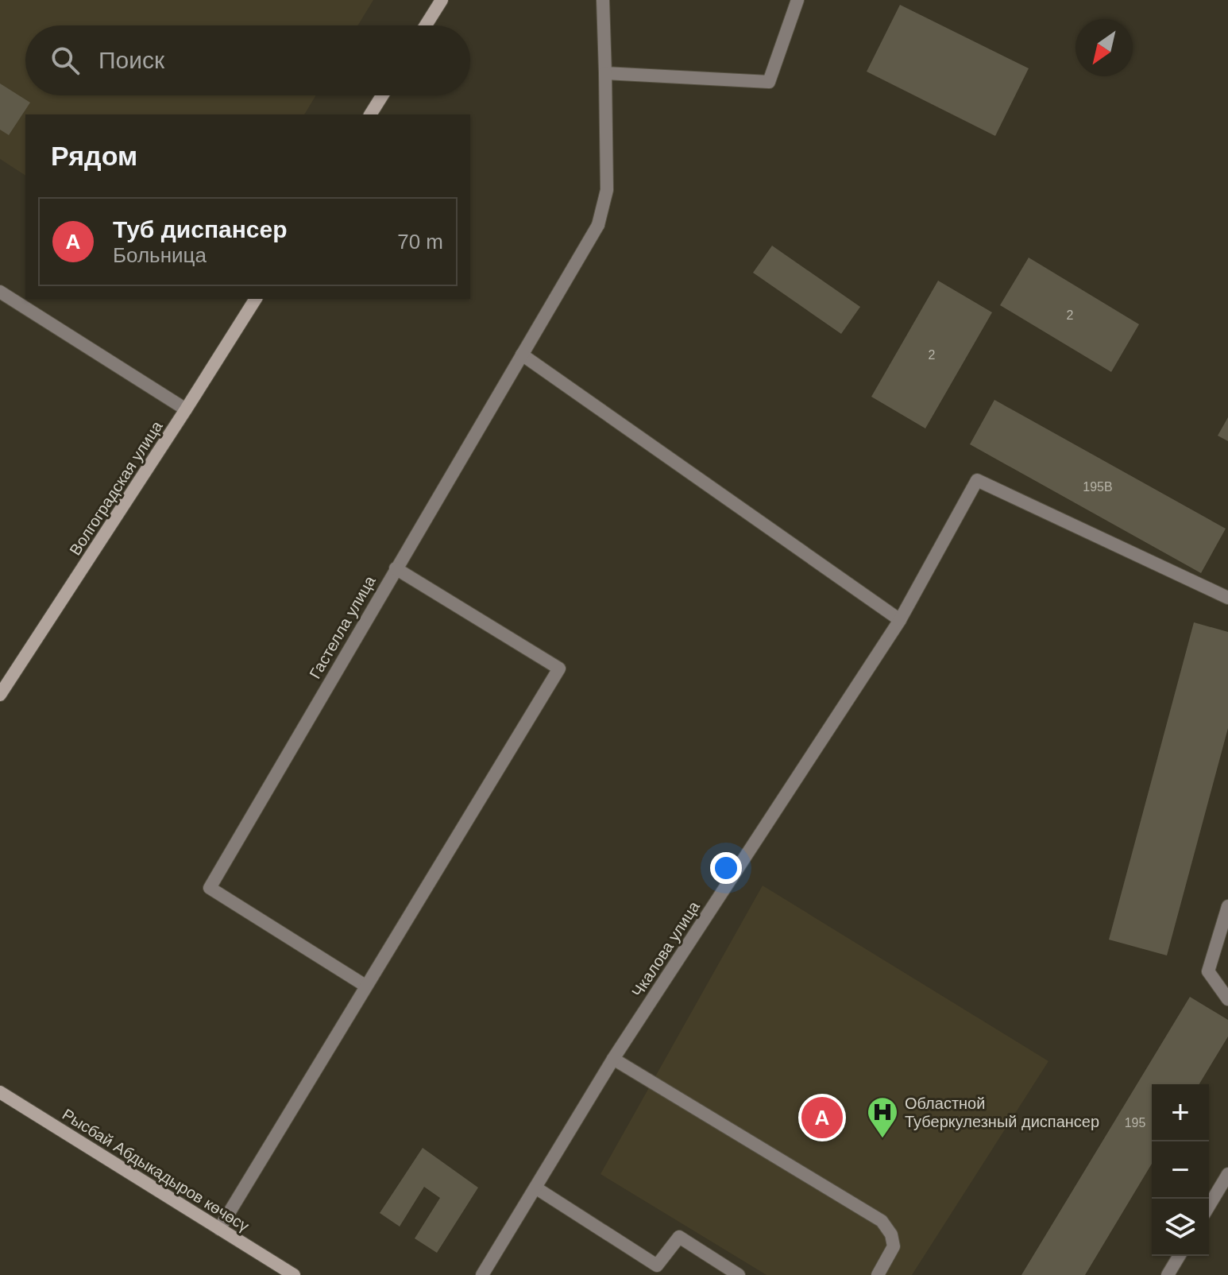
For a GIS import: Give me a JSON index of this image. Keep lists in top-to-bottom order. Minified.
{"streets":{"street":["Волгоградская улица","Гастелла улица","Чкалова улица","Рысбай Абдыкадыров көчөсү"]},"places":{"hospital":["Областной Туберкулезный диспансер"]},"house_numbers":["2","2","195В","195"],"north":"bottom left","page":{"search":"Поиск","heading":"Рядом","list":[{"mark":"A","name":"Туб диспансер","note":"Больница","value":"70 m"}],"map_buttons":["+","−"],"pins":"A"}}
